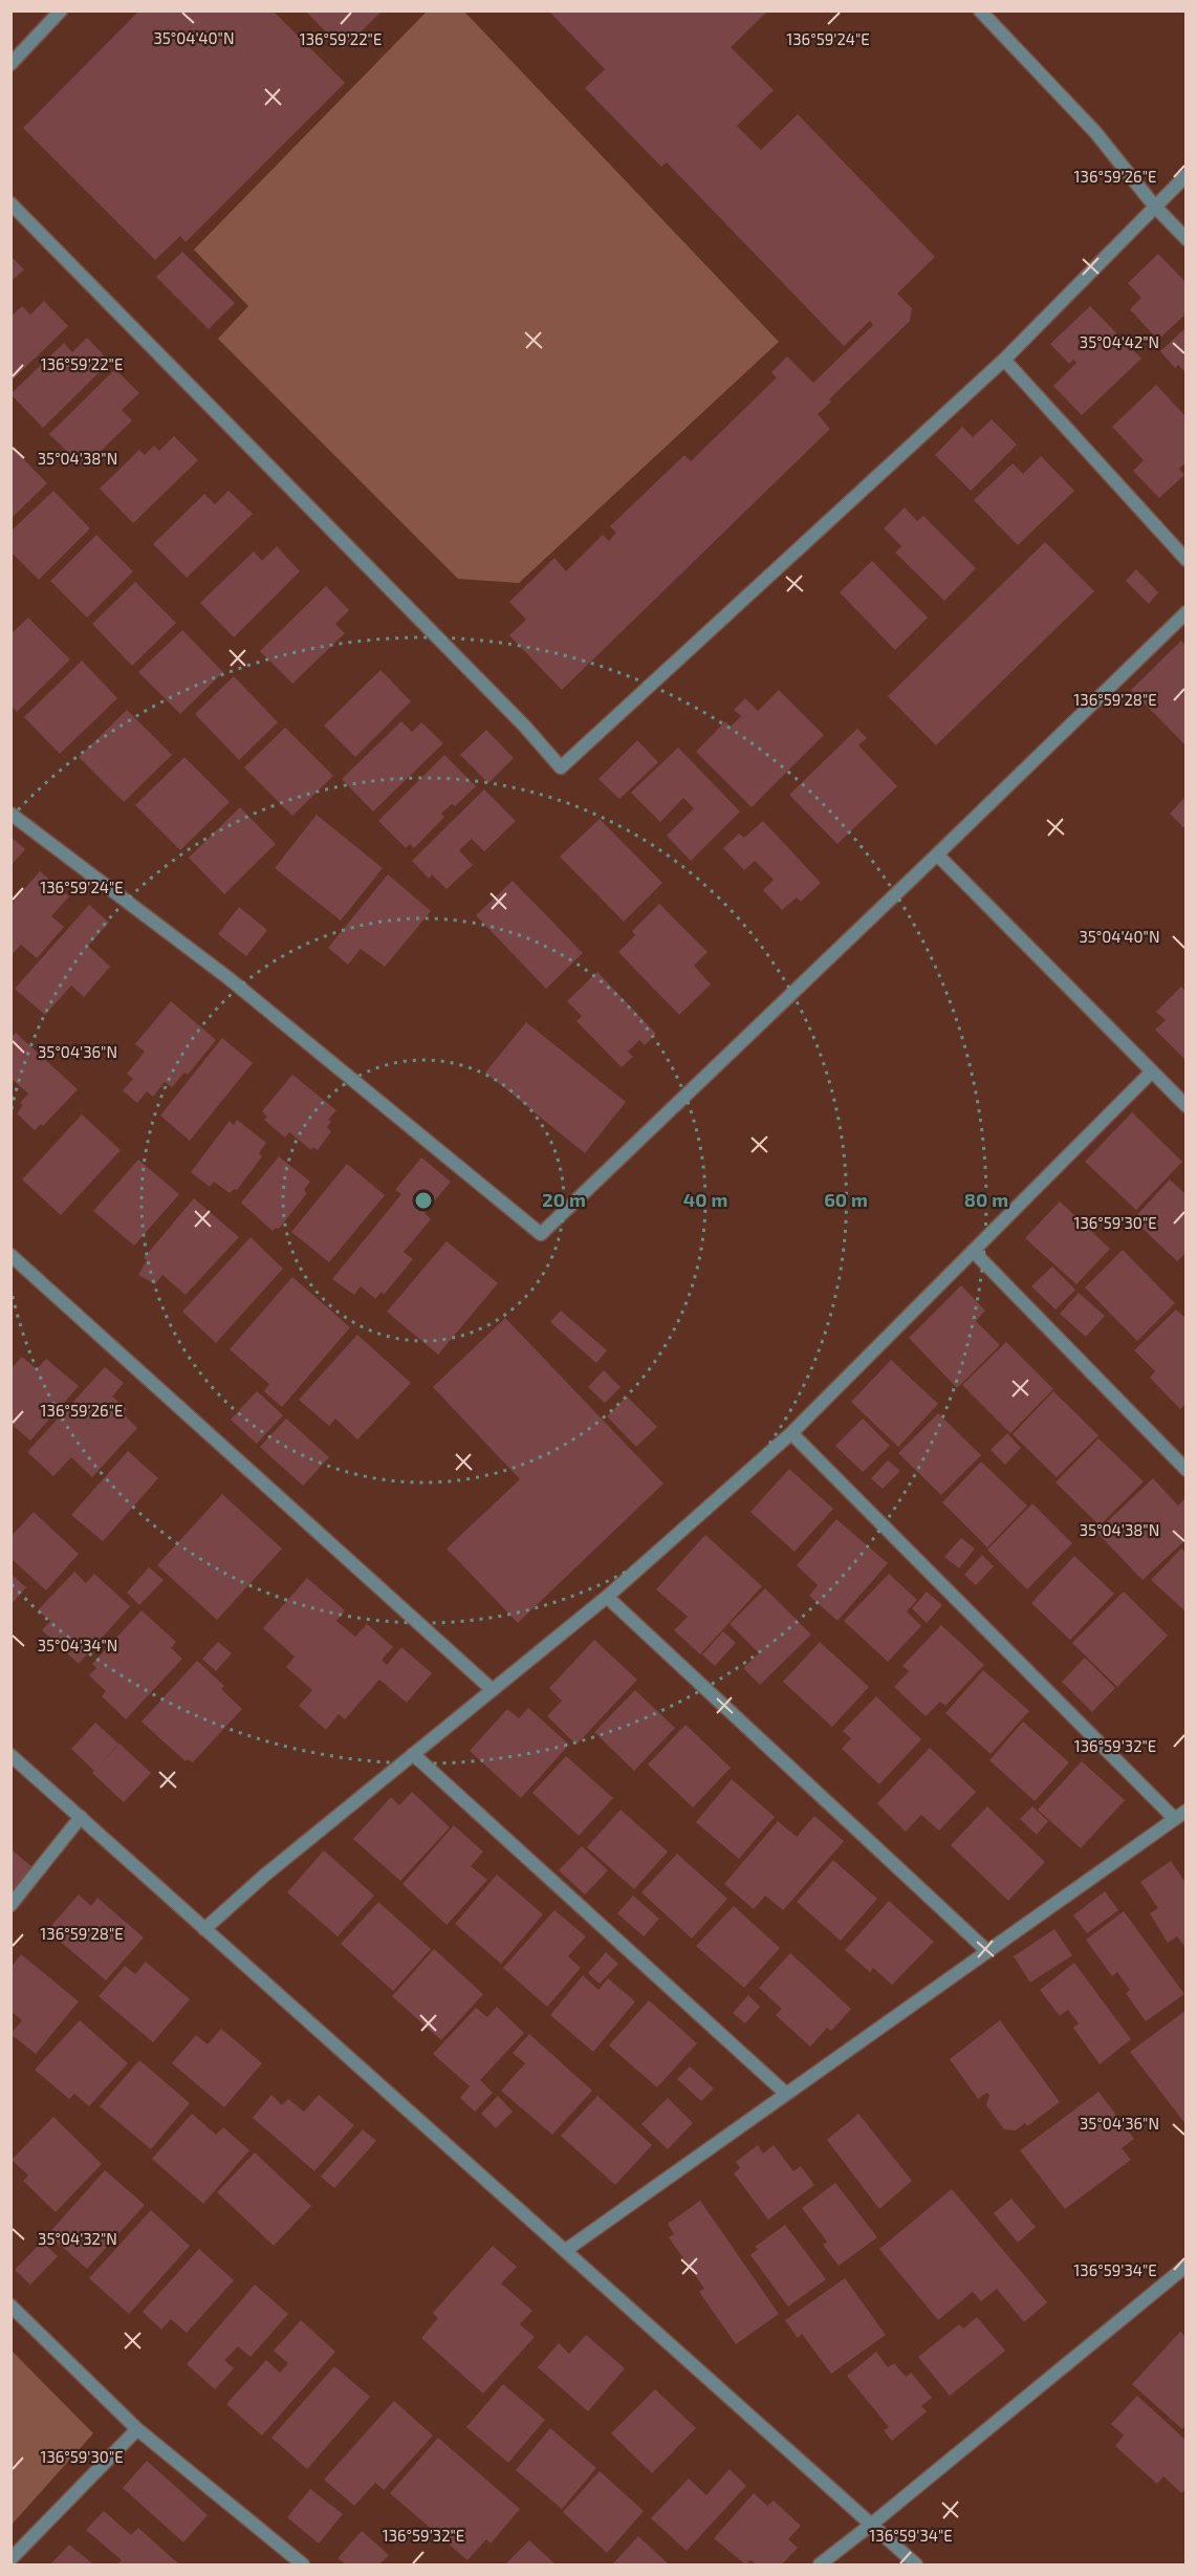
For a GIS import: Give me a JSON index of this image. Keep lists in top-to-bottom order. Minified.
{"coordinates":["35°04'40\"N","136°59'24\"E","136°59'22\"E","136°59'26\"E","35°04'42\"N","35°04'38\"N","136°59'28\"E","35°04'36\"N","136°59'30\"E","35°04'34\"N","136°59'32\"E","35°04'32\"N","136°59'34\"E"],"rings":["20 m","40 m","60 m","80 m"]}
